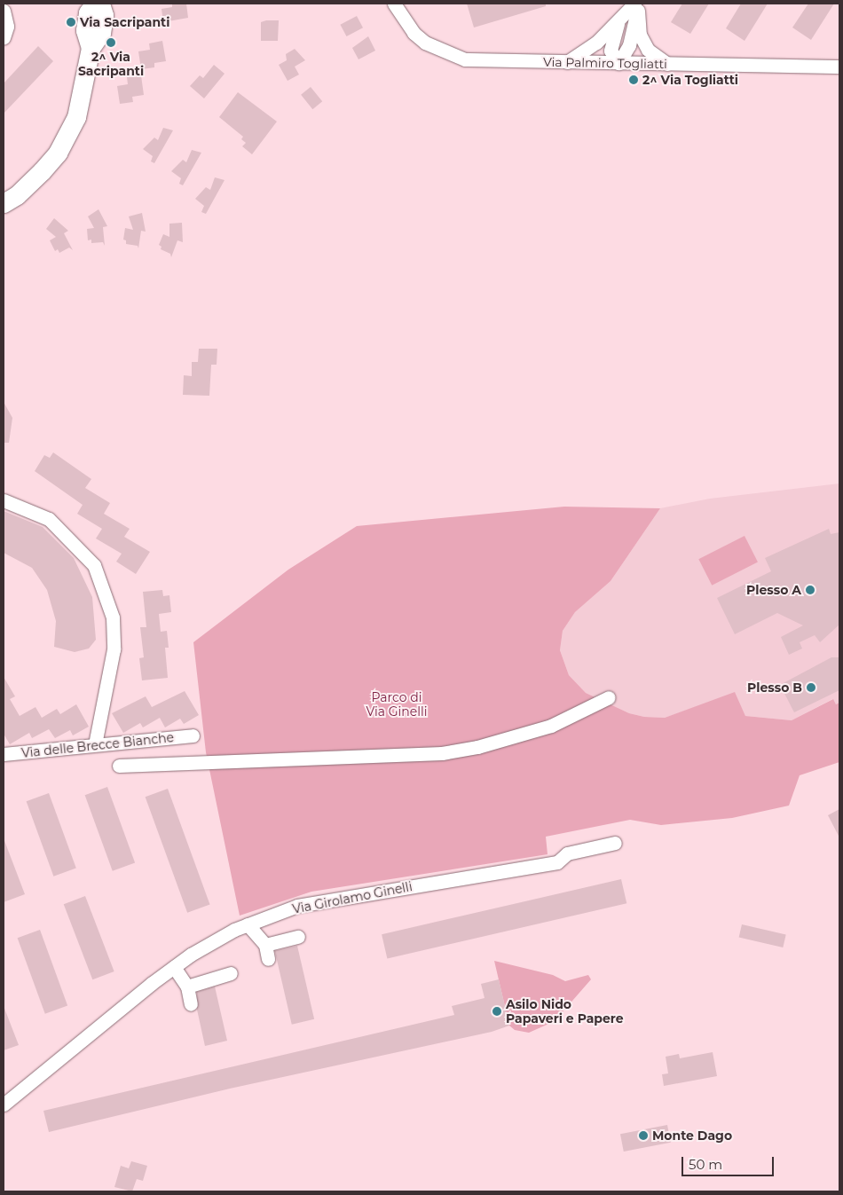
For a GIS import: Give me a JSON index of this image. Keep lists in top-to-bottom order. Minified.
{"streets":{"street":["Via Palmiro Togliatti","Via delle Brecce Bianche","Via Girolamo Ginelli"]},"parks":["Parco di Via Ginelli"],"places":["Via Sacripanti","2^ Via Sacripanti","2^ Via Togliatti","Plesso A","Plesso B","Asilo Nido Papaveri e Papere","Monte Dago"],"scale_bar":"50 m"}
